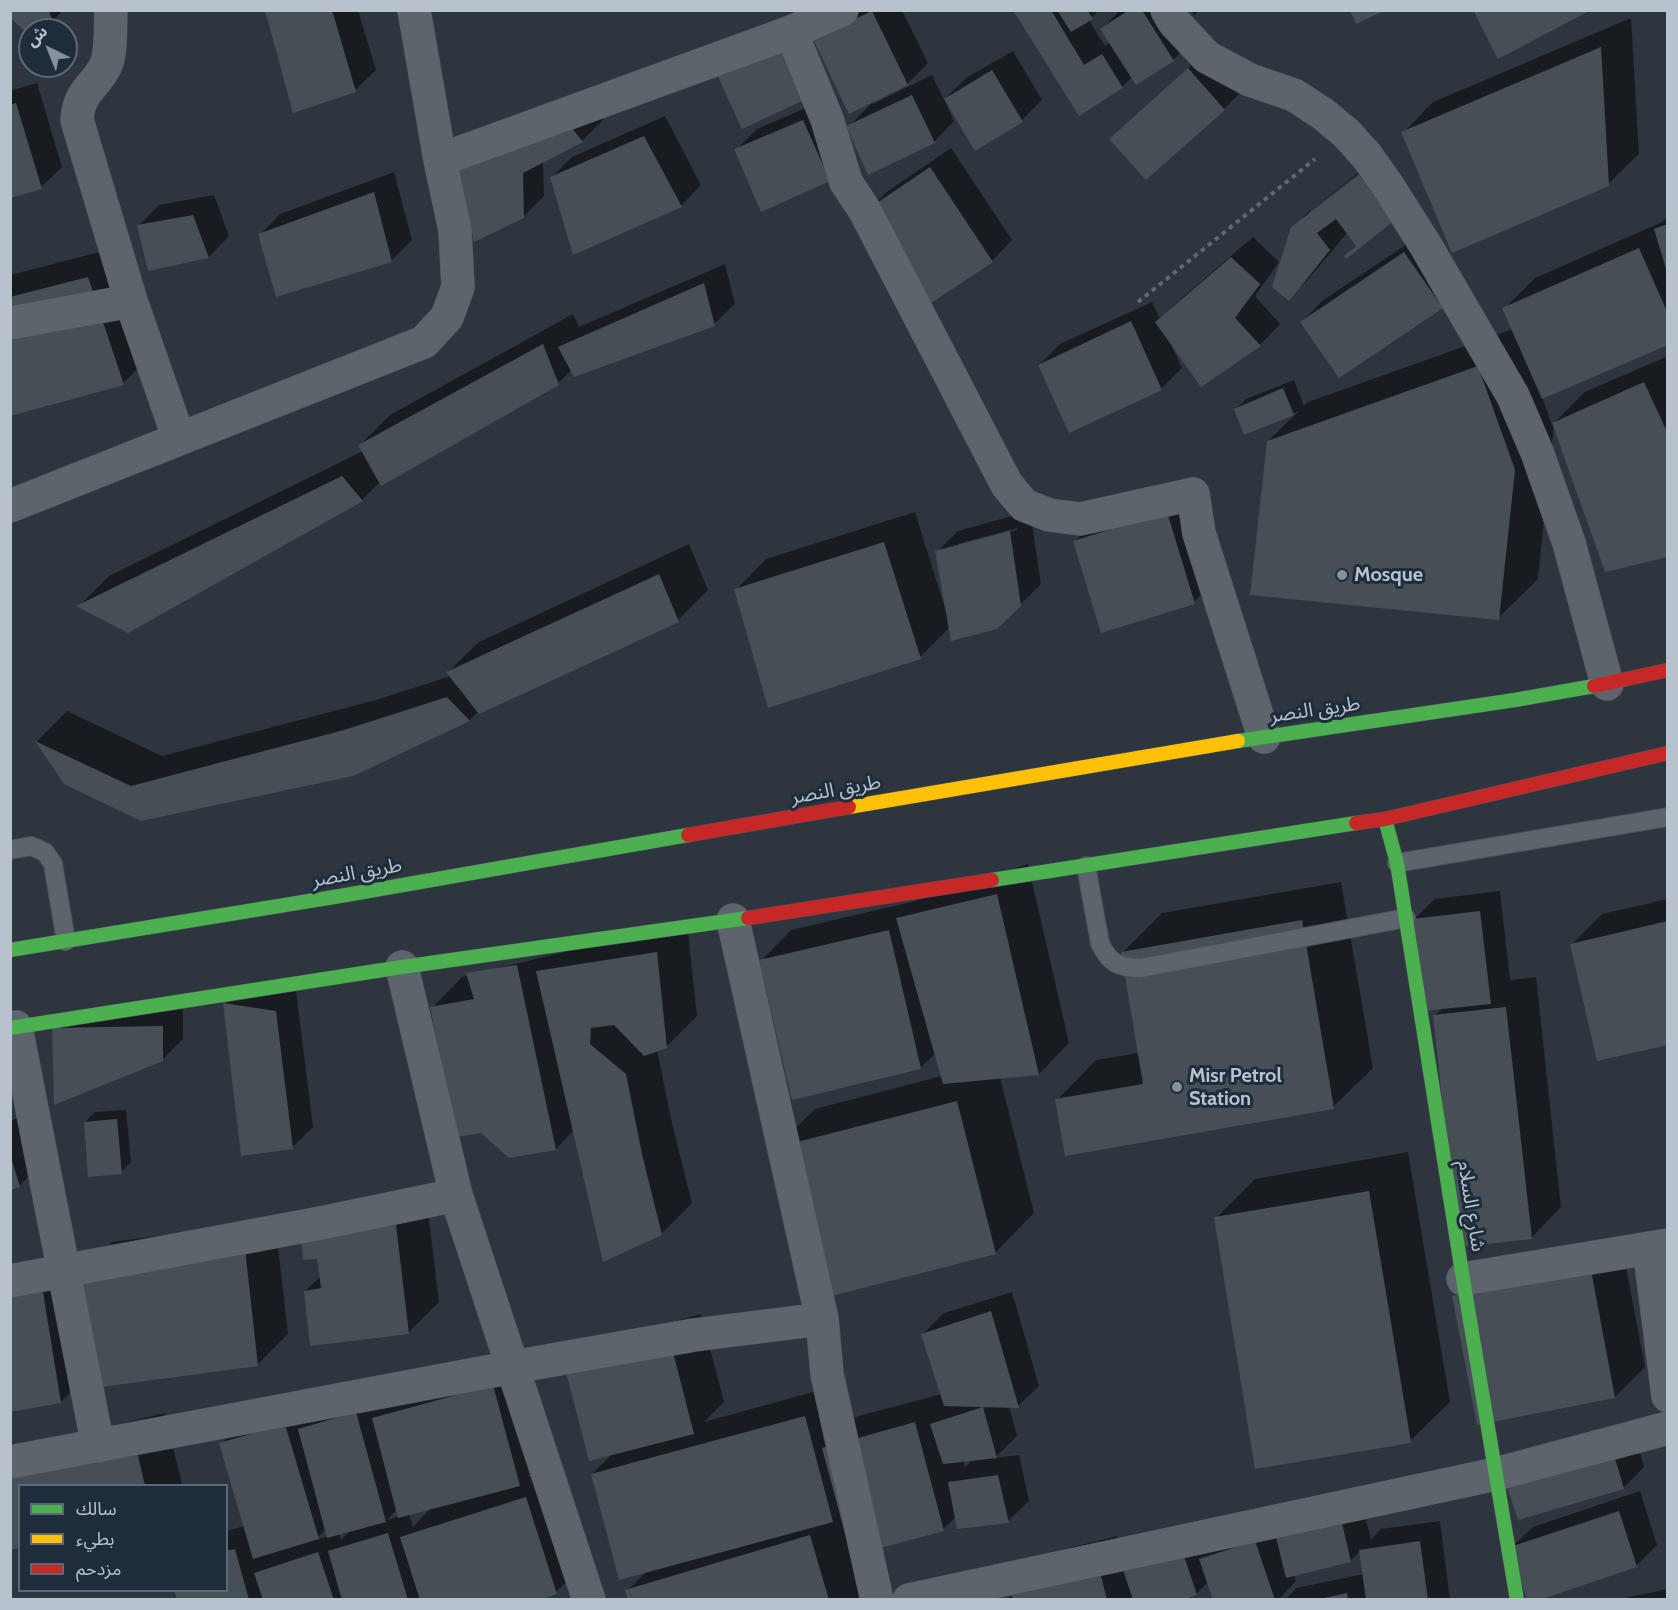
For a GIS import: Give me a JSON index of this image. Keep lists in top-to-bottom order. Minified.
{"streets":{"main road":["طريق النصر","شارع السلام"]},"places":["Mosque","Misr Petrol Station"],"legend":["سالك","بطيء","مزدحم"],"north":"top left"}
